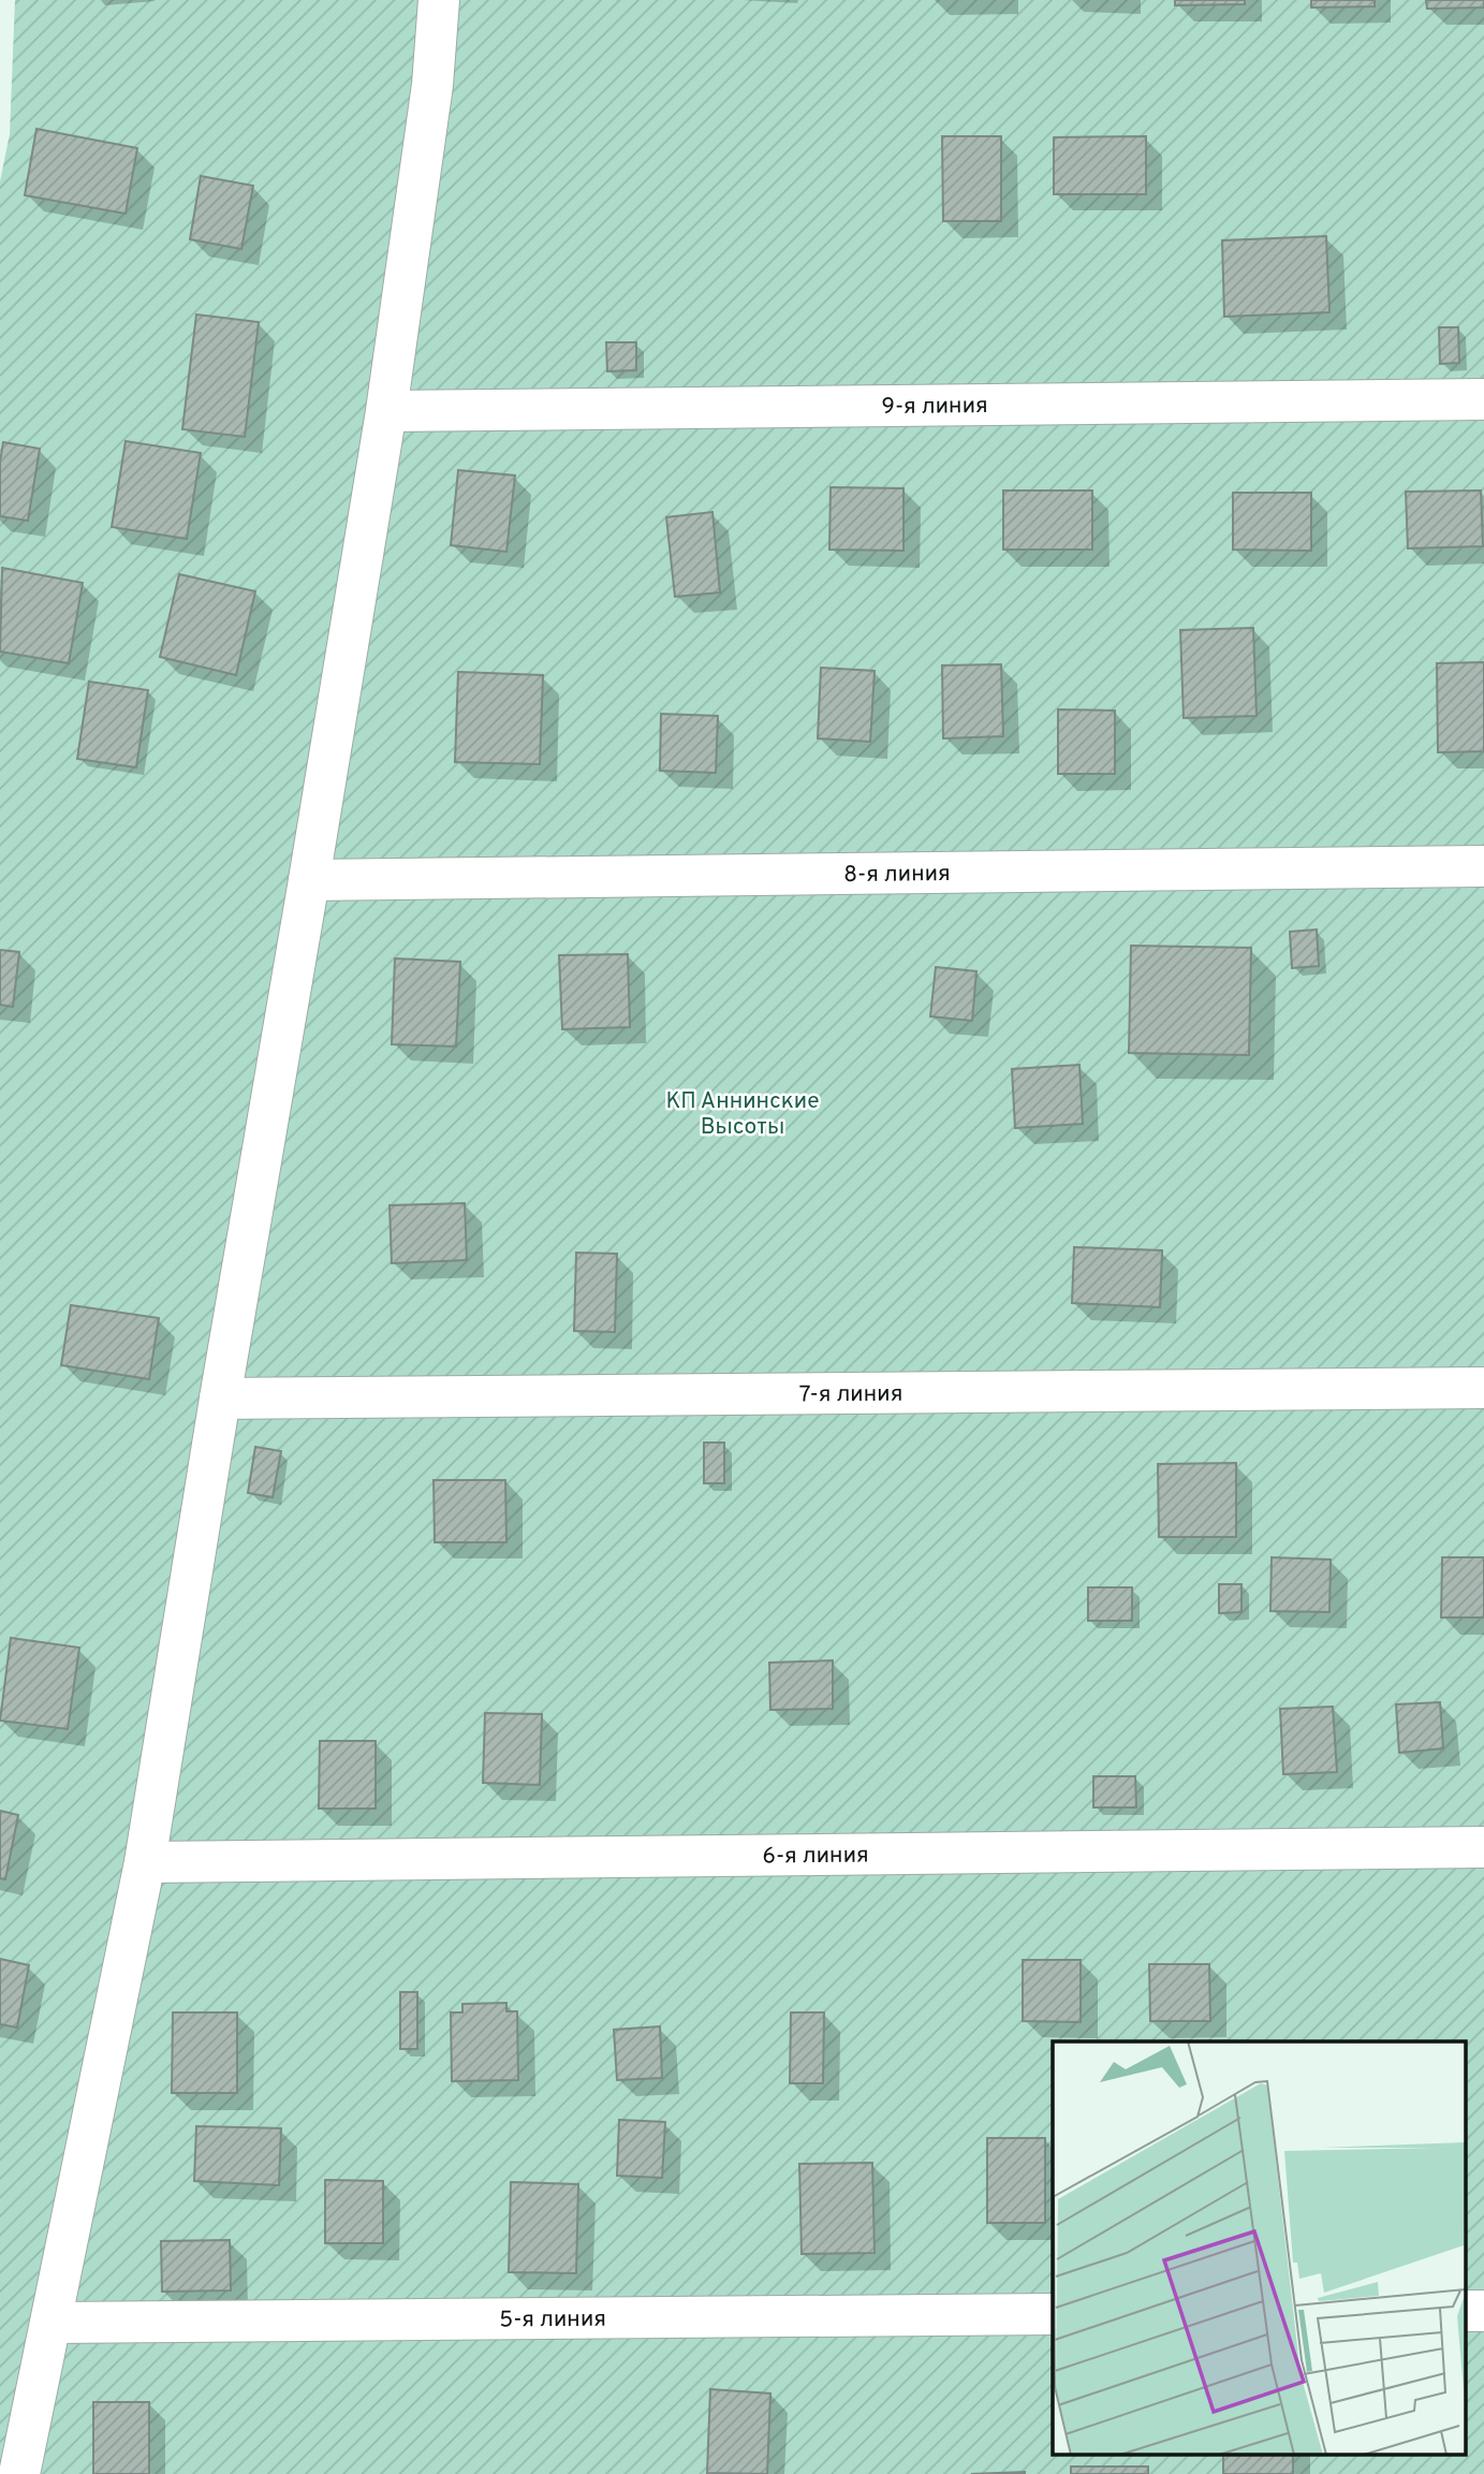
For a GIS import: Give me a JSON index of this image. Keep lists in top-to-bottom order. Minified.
{"streets":{"street":["9-я линия","8-я линия","7-я линия","6-я линия","5-я линия"]},"parks":["КП Аннинские Высоты"]}
